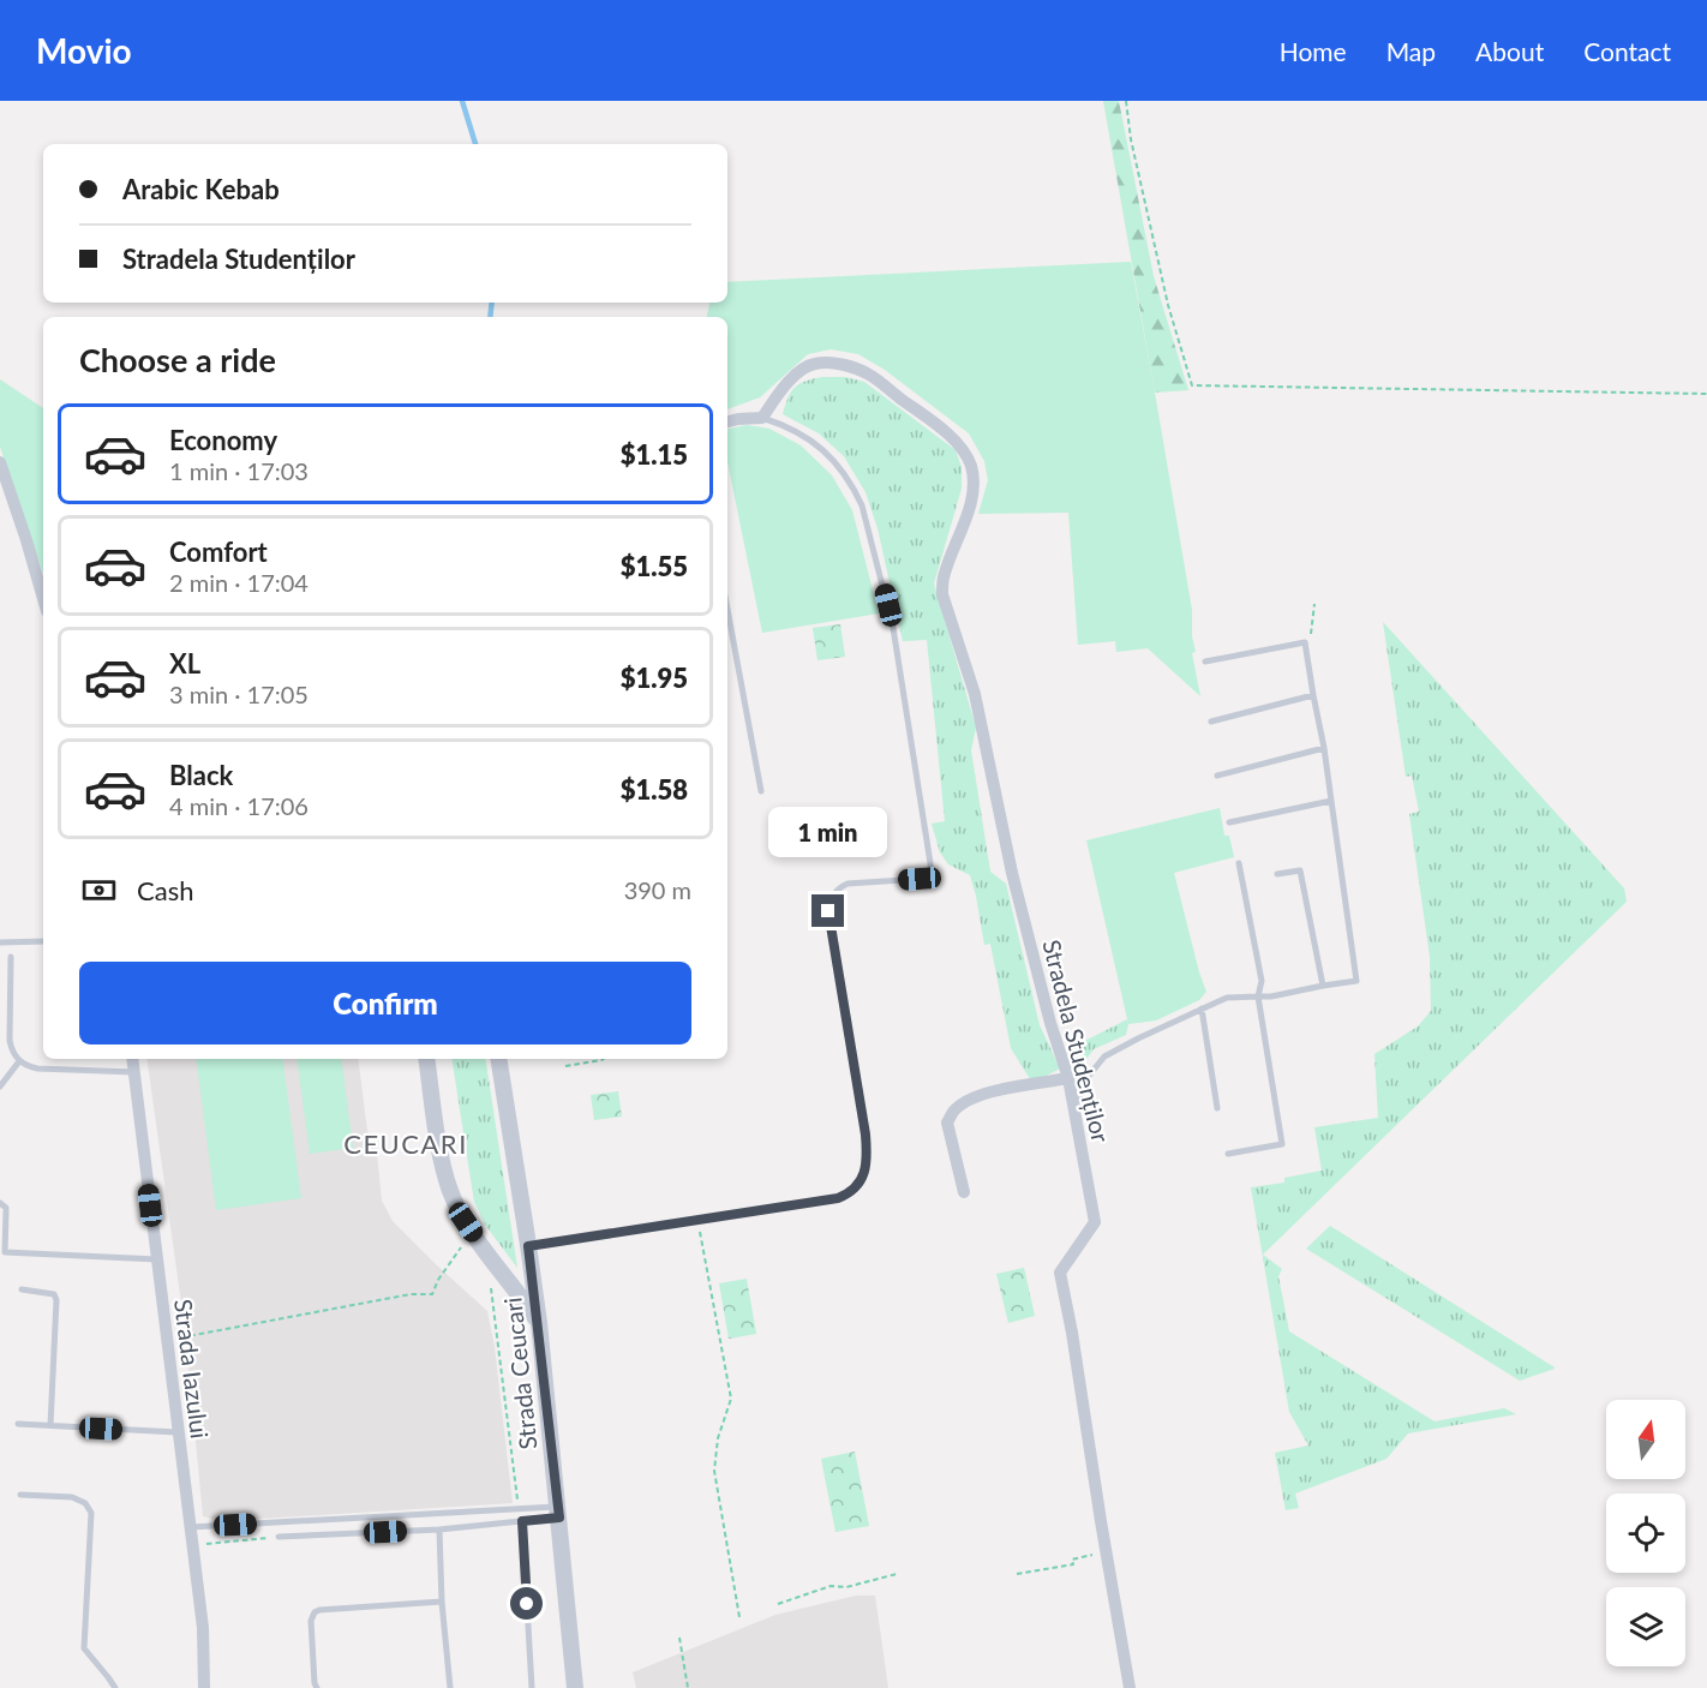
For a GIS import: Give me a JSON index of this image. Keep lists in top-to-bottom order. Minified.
{"streets":{"street":["Stradela Studenților","Strada Iazului","Strada Ceucari"]},"districts":["CEUCARI"],"north":"top","page":{"header":"Movio","nav":["Home","Map","About","Contact"],"banner":["Arabic Kebab","Stradela Studenților"],"heading":"Choose a ride","list":[{"name":"Economy","note":"1 min · 17:03","value":"$1.15"},{"name":"Comfort","note":"2 min · 17:04","value":"$1.55"},{"name":"XL","note":"3 min · 17:05","value":"$1.95"},{"name":"Black","note":"4 min · 17:06","value":"$1.58"}],"bubble":"1 min","pay":["Cash","390 m"],"buttons":"Confirm"}}
